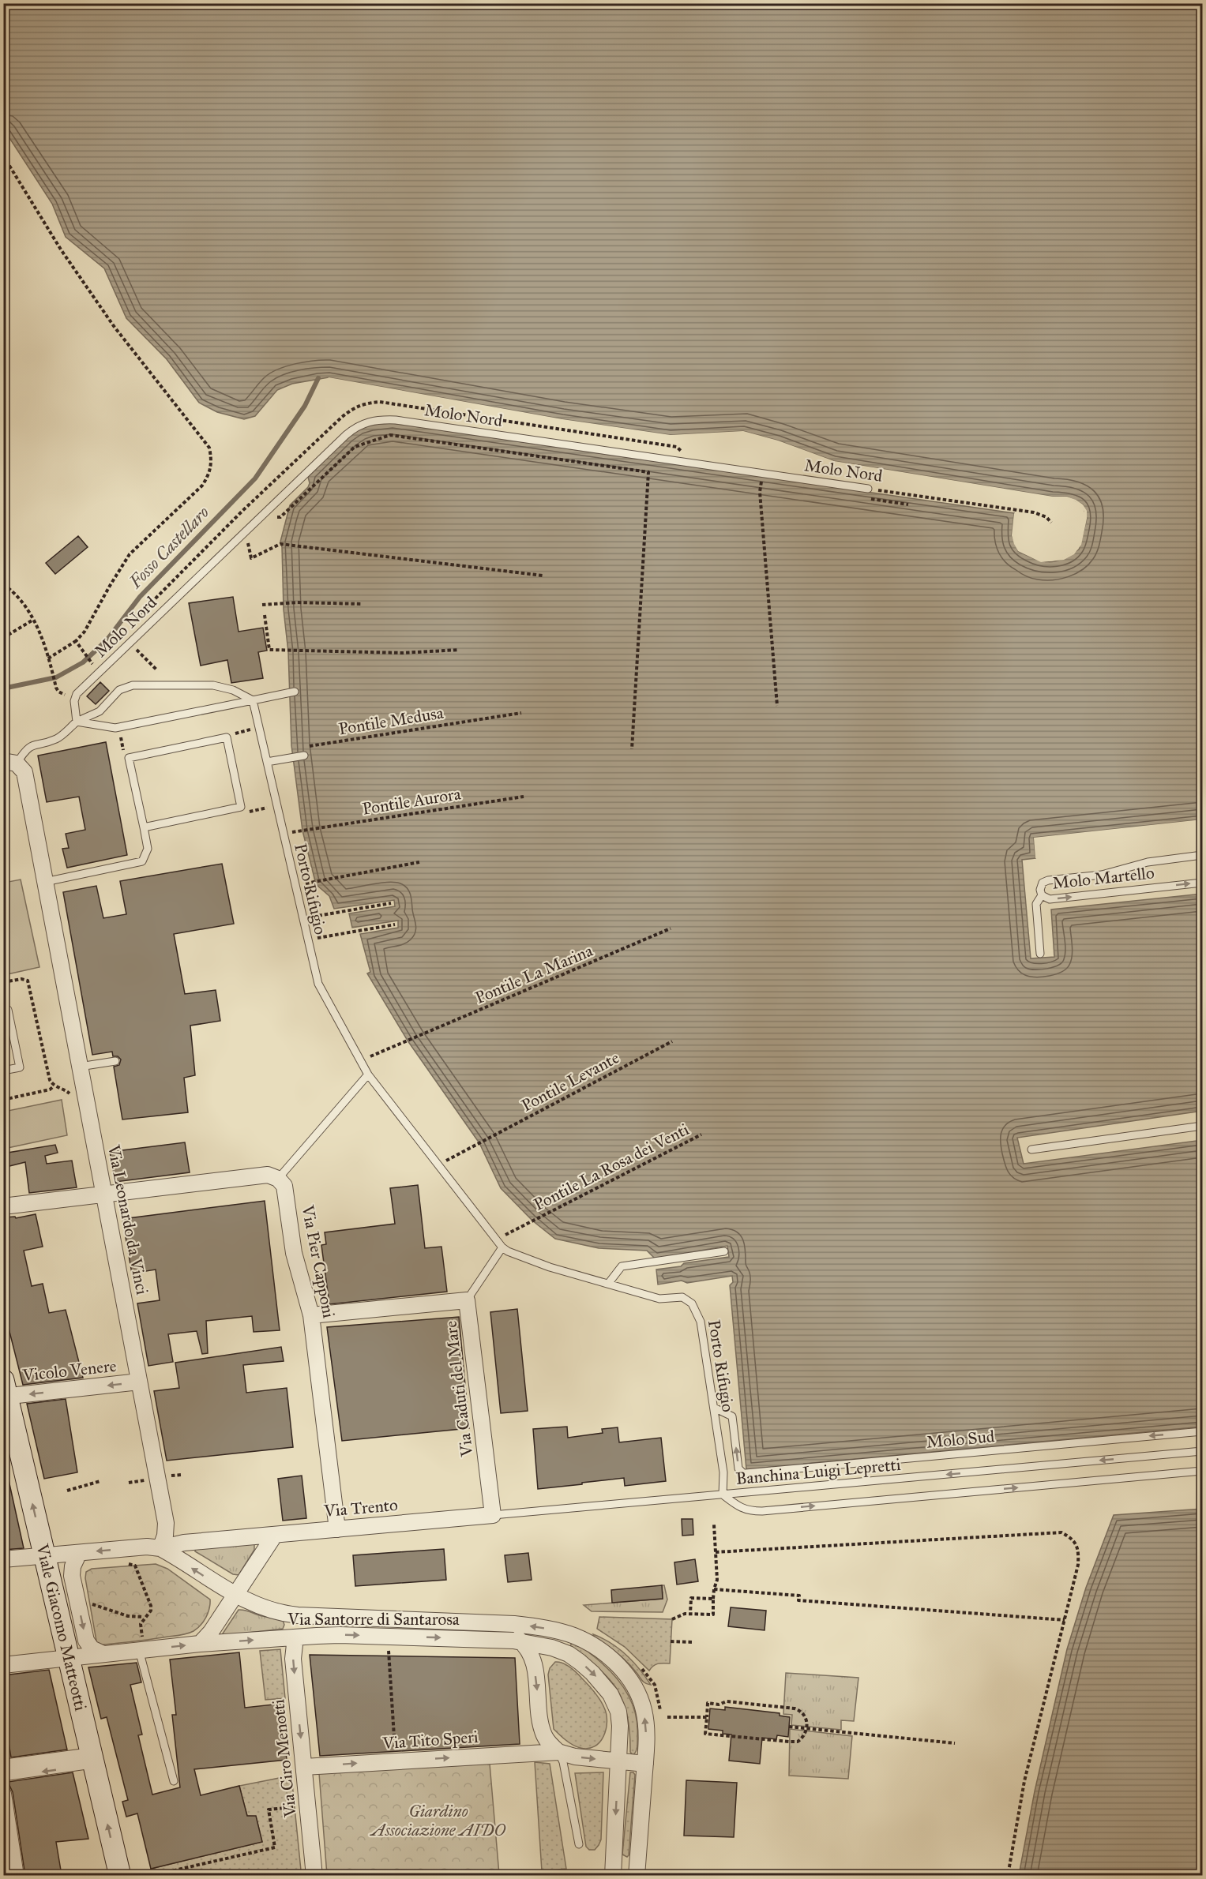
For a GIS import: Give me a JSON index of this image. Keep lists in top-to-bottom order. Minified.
{"streets":{"street":["Via Leonardo da Vinci","Via Pier Capponi","Vicolo Venere","Via Caduti del Mare","Via Trento","Via Santorre di Santarosa","Viale Giacomo Matteotti","Via Tito Speri","Via Ciro Menotti"],"lane":["Molo Nord","Molo Martello","Porto Rifugio","Molo Sud","Banchina Luigi Lepretti"],"path":["Pontile Medusa","Pontile Aurora","Pontile La Marina","Pontile Levante","Pontile La Rosa dei Venti"]},"crossings":[["Porto Rifugio","Pontile La Marina"],["Porto Rifugio","Pontile Levante"],["Porto Rifugio","Pontile La Rosa dei Venti"],["Porto Rifugio","Molo Sud"],["Porto Rifugio","Banchina Luigi Lepretti"],["Porto Rifugio","Via Trento"],["Via Leonardo da Vinci","Vicolo Venere"],["Via Leonardo da Vinci","Via Trento"],["Via Pier Capponi","Via Caduti del Mare"],["Via Pier Capponi","Via Trento"],["Vicolo Venere","Viale Giacomo Matteotti"],["Via Caduti del Mare","Via Trento"],["Banchina Luigi Lepretti","Via Trento"],["Via Trento","Viale Giacomo Matteotti"],["Via Santorre di Santarosa","Viale Giacomo Matteotti"],["Via Santorre di Santarosa","Via Tito Speri"],["Via Santorre di Santarosa","Via Ciro Menotti"],["Via Tito Speri","Via Ciro Menotti"]],"one_way":["Vicolo Venere","Molo Sud","Viale Giacomo Matteotti","Via Tito Speri","Via Ciro Menotti"],"water":["Fosso Castellaro"],"parks":["Giardino Associazione AIDO"]}
